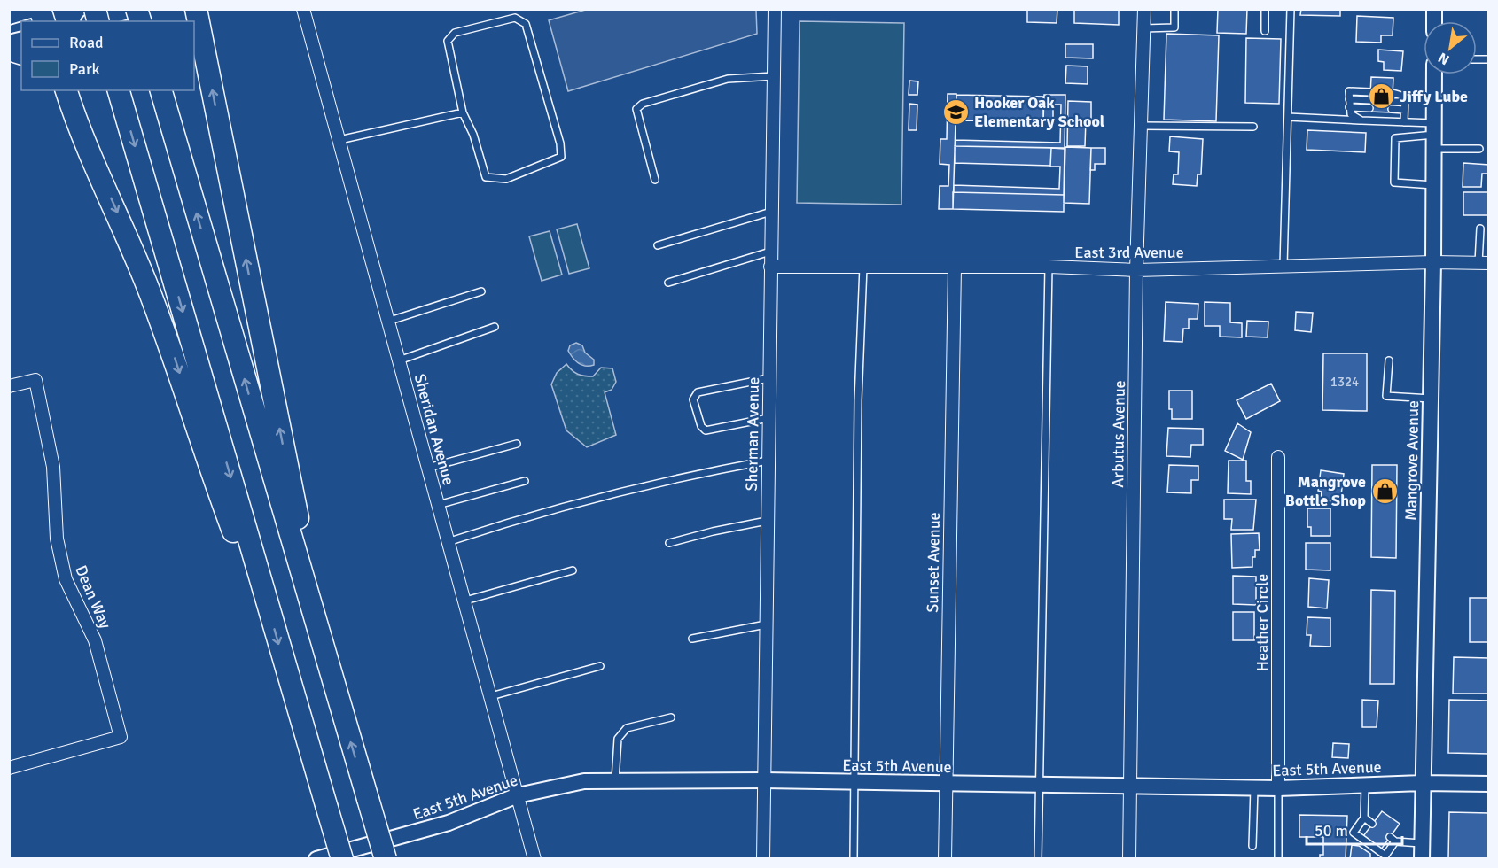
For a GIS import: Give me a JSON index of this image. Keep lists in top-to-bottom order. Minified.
{"streets":{"street":["East 3rd Avenue","Sheridan Avenue","Sherman Avenue","Arbutus Avenue","Mangrove Avenue","Sunset Avenue","Dean Way","Heather Circle","East 5th Avenue"]},"crossings":[["East 3rd Avenue","Sherman Avenue"],["East 3rd Avenue","Arbutus Avenue"],["East 3rd Avenue","Mangrove Avenue"],["East 3rd Avenue","Sunset Avenue"],["Sheridan Avenue","East 5th Avenue"],["Sherman Avenue","East 5th Avenue"],["Arbutus Avenue","East 5th Avenue"],["Mangrove Avenue","East 5th Avenue"],["Sunset Avenue","East 5th Avenue"],["Heather Circle","East 5th Avenue"]],"places":{"shop":["Jiffy Lube","Mangrove Bottle Shop"],"school or university":["Hooker Oak Elementary School"]},"house_numbers":["1324"],"legend":["Road","Park"],"scale_bar":"50 m","north":"bottom left"}
